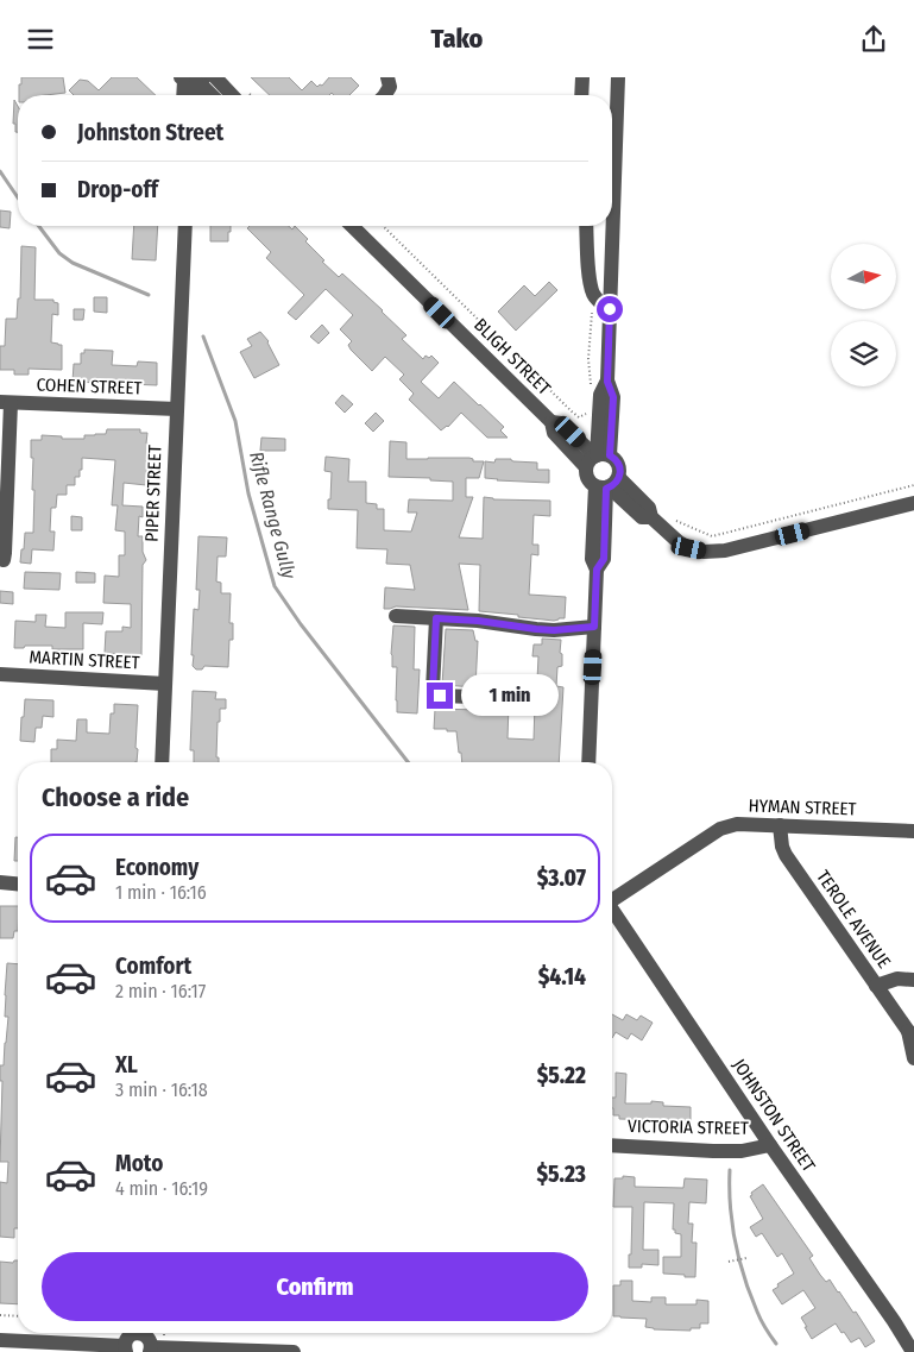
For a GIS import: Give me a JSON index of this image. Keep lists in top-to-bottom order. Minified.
{"streets":{"street":["BLIGH STREET","COHEN STREET","PIPER STREET","MARTIN STREET","HYMAN STREET","TEROLE AVENUE","JOHNSTON STREET","VICTORIA STREET"]},"crossings":[["COHEN STREET","PIPER STREET"],["PIPER STREET","MARTIN STREET"],["HYMAN STREET","TEROLE AVENUE"],["JOHNSTON STREET","VICTORIA STREET"]],"water":["Rifle Range Gully"],"north":"right","page":{"header":"Tako","banner":["Johnston Street","Drop-off"],"bubble":"1 min","heading":"Choose a ride","list":[{"name":"Economy","note":"1 min · 16:16","value":"$3.07"},{"name":"Comfort","note":"2 min · 16:17","value":"$4.14"},{"name":"XL","note":"3 min · 16:18","value":"$5.22"},{"name":"Moto","note":"4 min · 16:19","value":"$5.23"}],"buttons":"Confirm"}}
